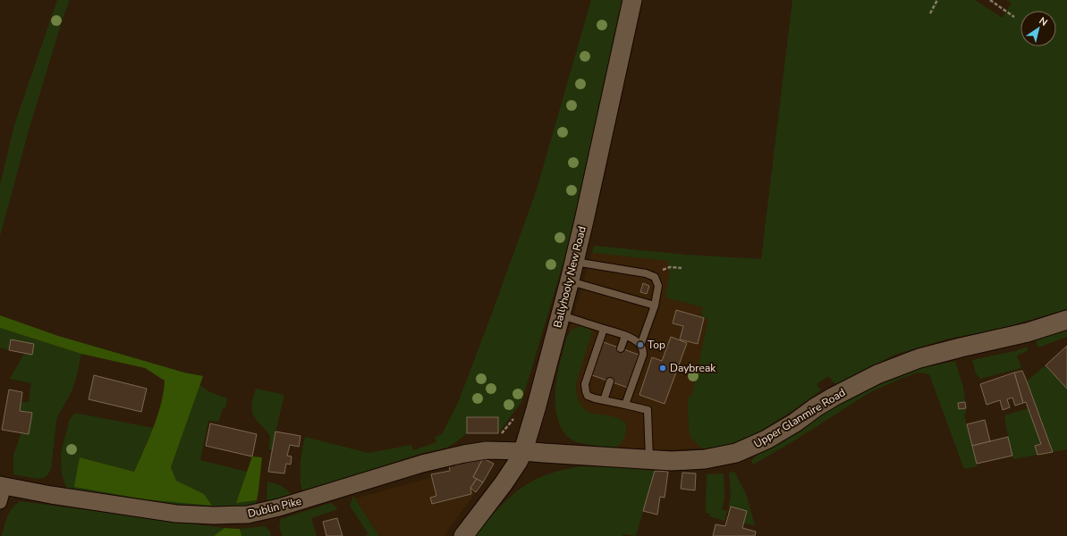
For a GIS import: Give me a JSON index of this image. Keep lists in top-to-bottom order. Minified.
{"streets":{"main road":["Ballyhooly New Road","Upper Glanmire Road"],"street":["Dublin Pike"]},"crossings":[["Ballyhooly New Road","Upper Glanmire Road"],["Ballyhooly New Road","Dublin Pike"],["Upper Glanmire Road","Dublin Pike"]],"places":["Top","Daybreak"],"north":"top right"}
